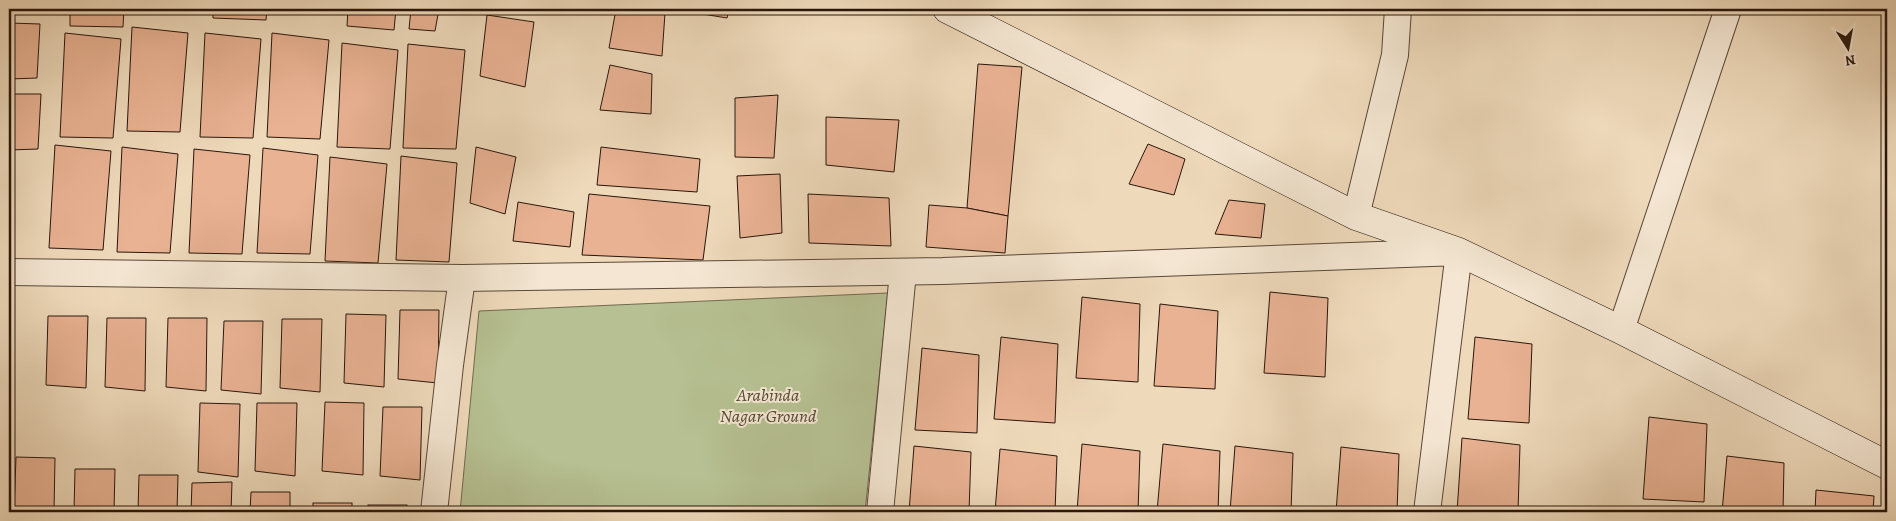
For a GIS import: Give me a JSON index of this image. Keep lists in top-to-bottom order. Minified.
{"parks":["Arabinda Nagar Ground"],"north":"bottom"}
